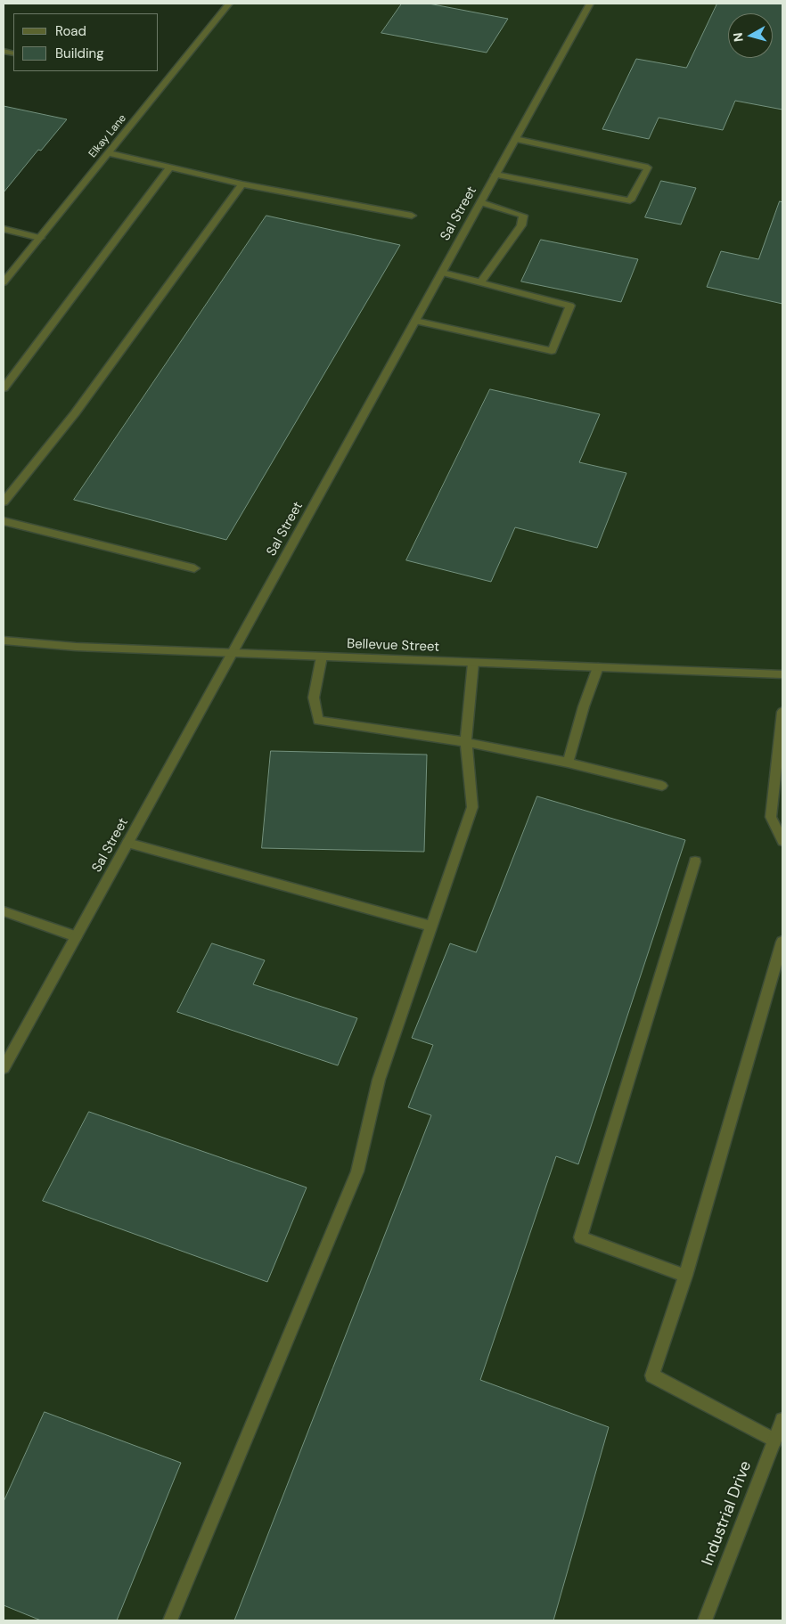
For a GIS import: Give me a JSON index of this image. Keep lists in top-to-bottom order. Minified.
{"streets":{"street":["Elkay Lane","Sal Street","Bellevue Street","Industrial Drive"]},"crossings":[["Sal Street","Bellevue Street"]],"legend":["Road","Building"],"north":"left"}
